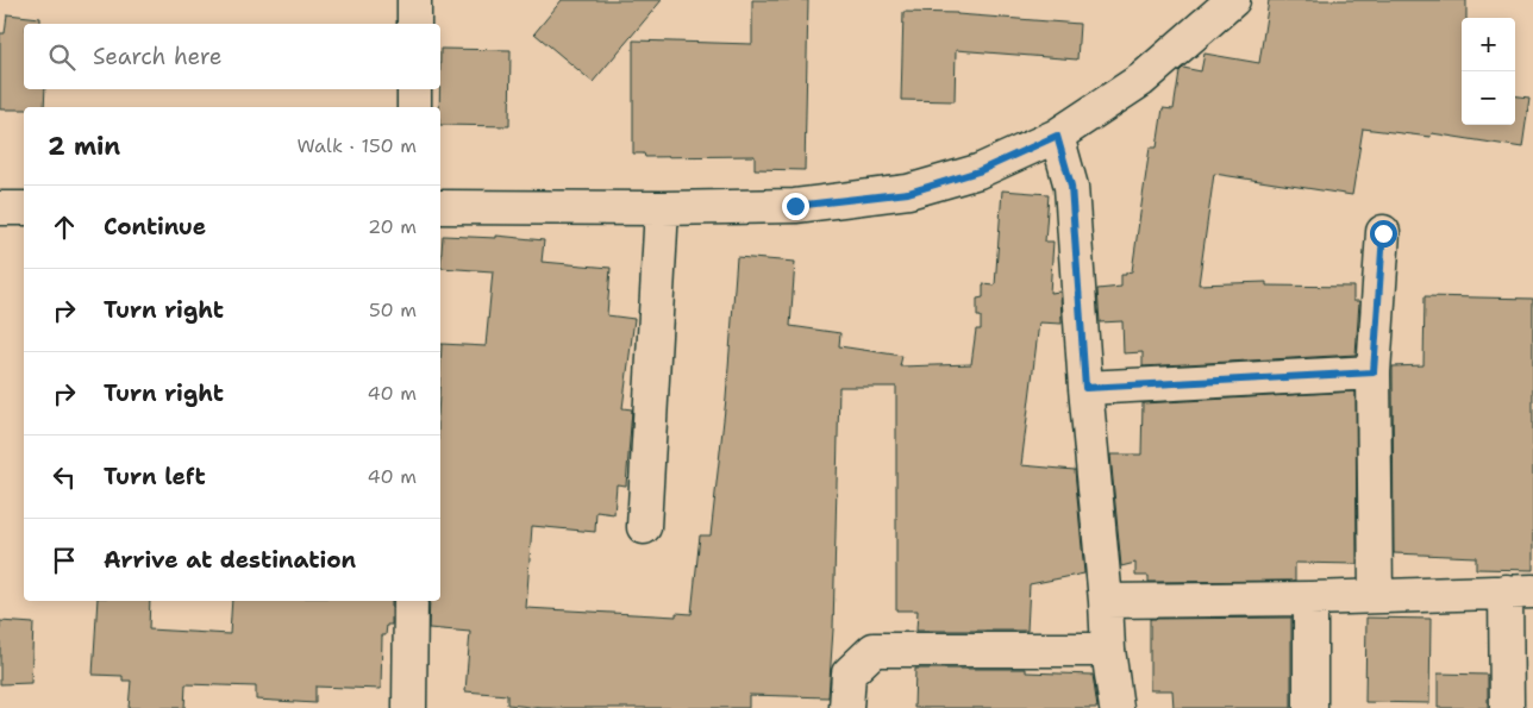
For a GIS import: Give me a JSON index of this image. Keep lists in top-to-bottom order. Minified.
{"page":{"map_buttons":["+","−"],"search":"Search here","heading":["2 min","Walk · 150 m"],"list":[["Continue","20 m"],["Turn right","50 m"],["Turn right","40 m"],["Turn left","40 m"],"Arrive at destination"]}}
